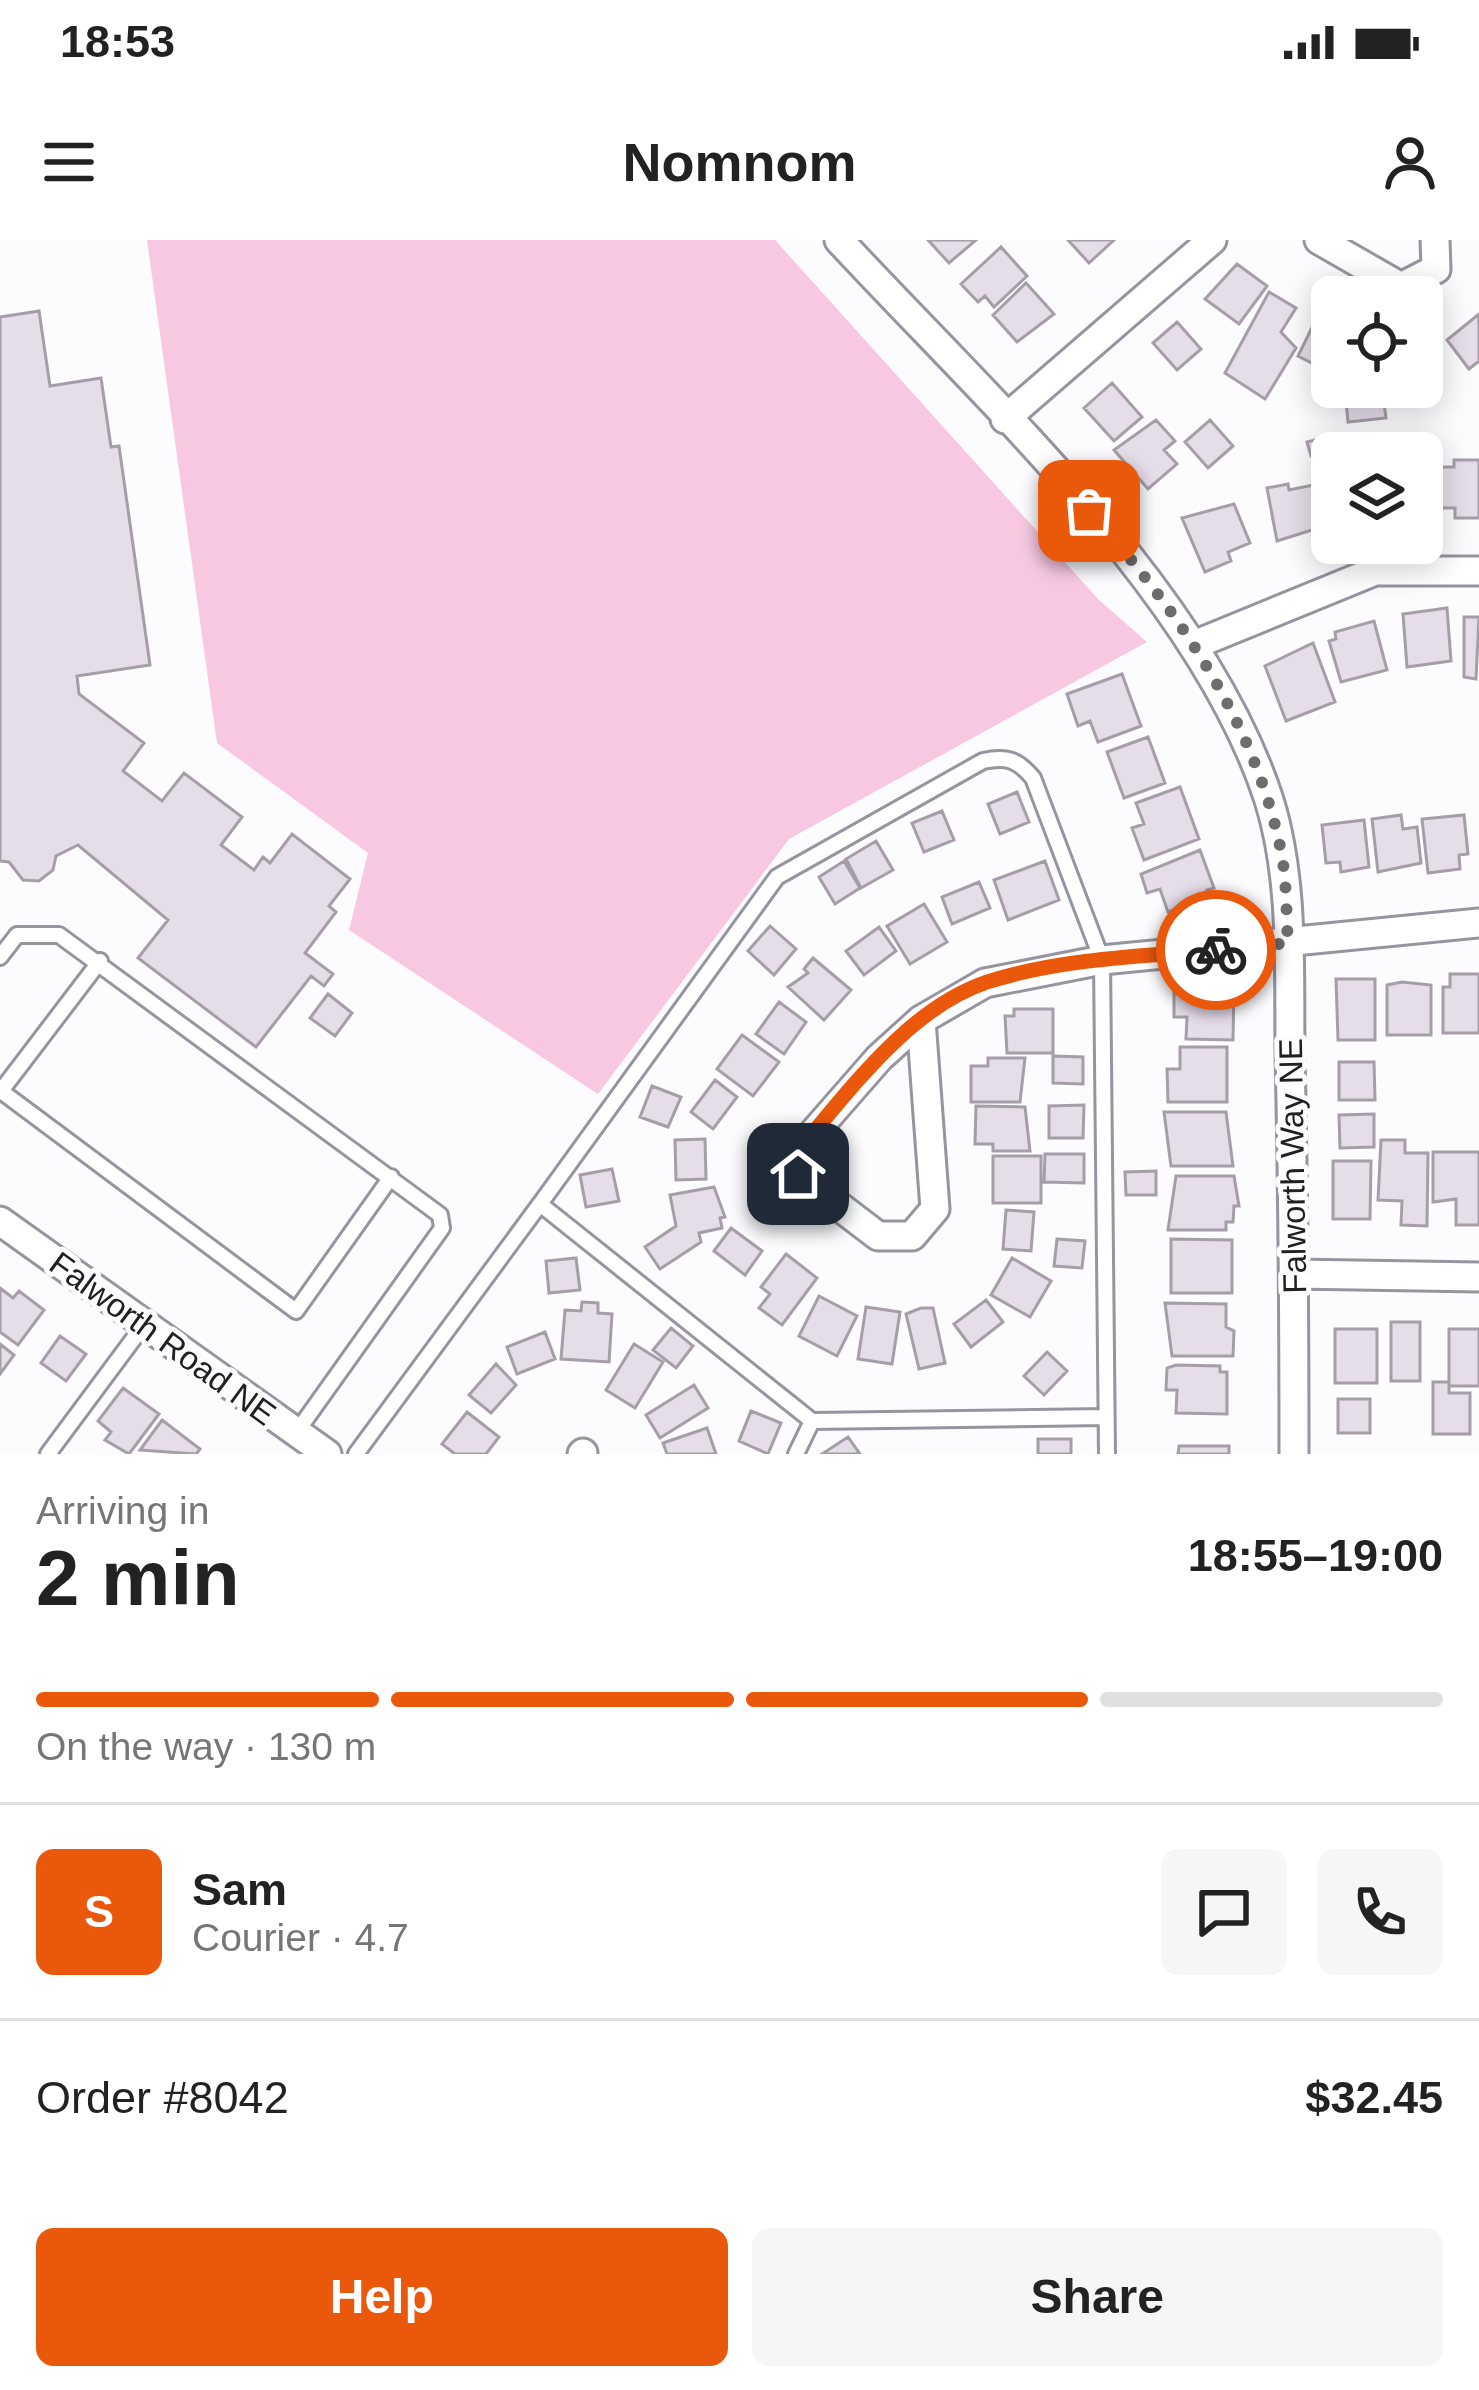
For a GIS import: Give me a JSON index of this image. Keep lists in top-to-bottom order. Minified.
{"streets":{"street":["Falworth Way NE","Falworth Road NE"]},"page":{"status":"18:53","header":"Nomnom","heading":["2 min","Arriving in","18:55–19:00"],"panel":["Sam","Courier · 4.7","Order #8042","$32.45"],"bar":"On the way · 130 m","round":"S","buttons":["Help","Share"]}}
